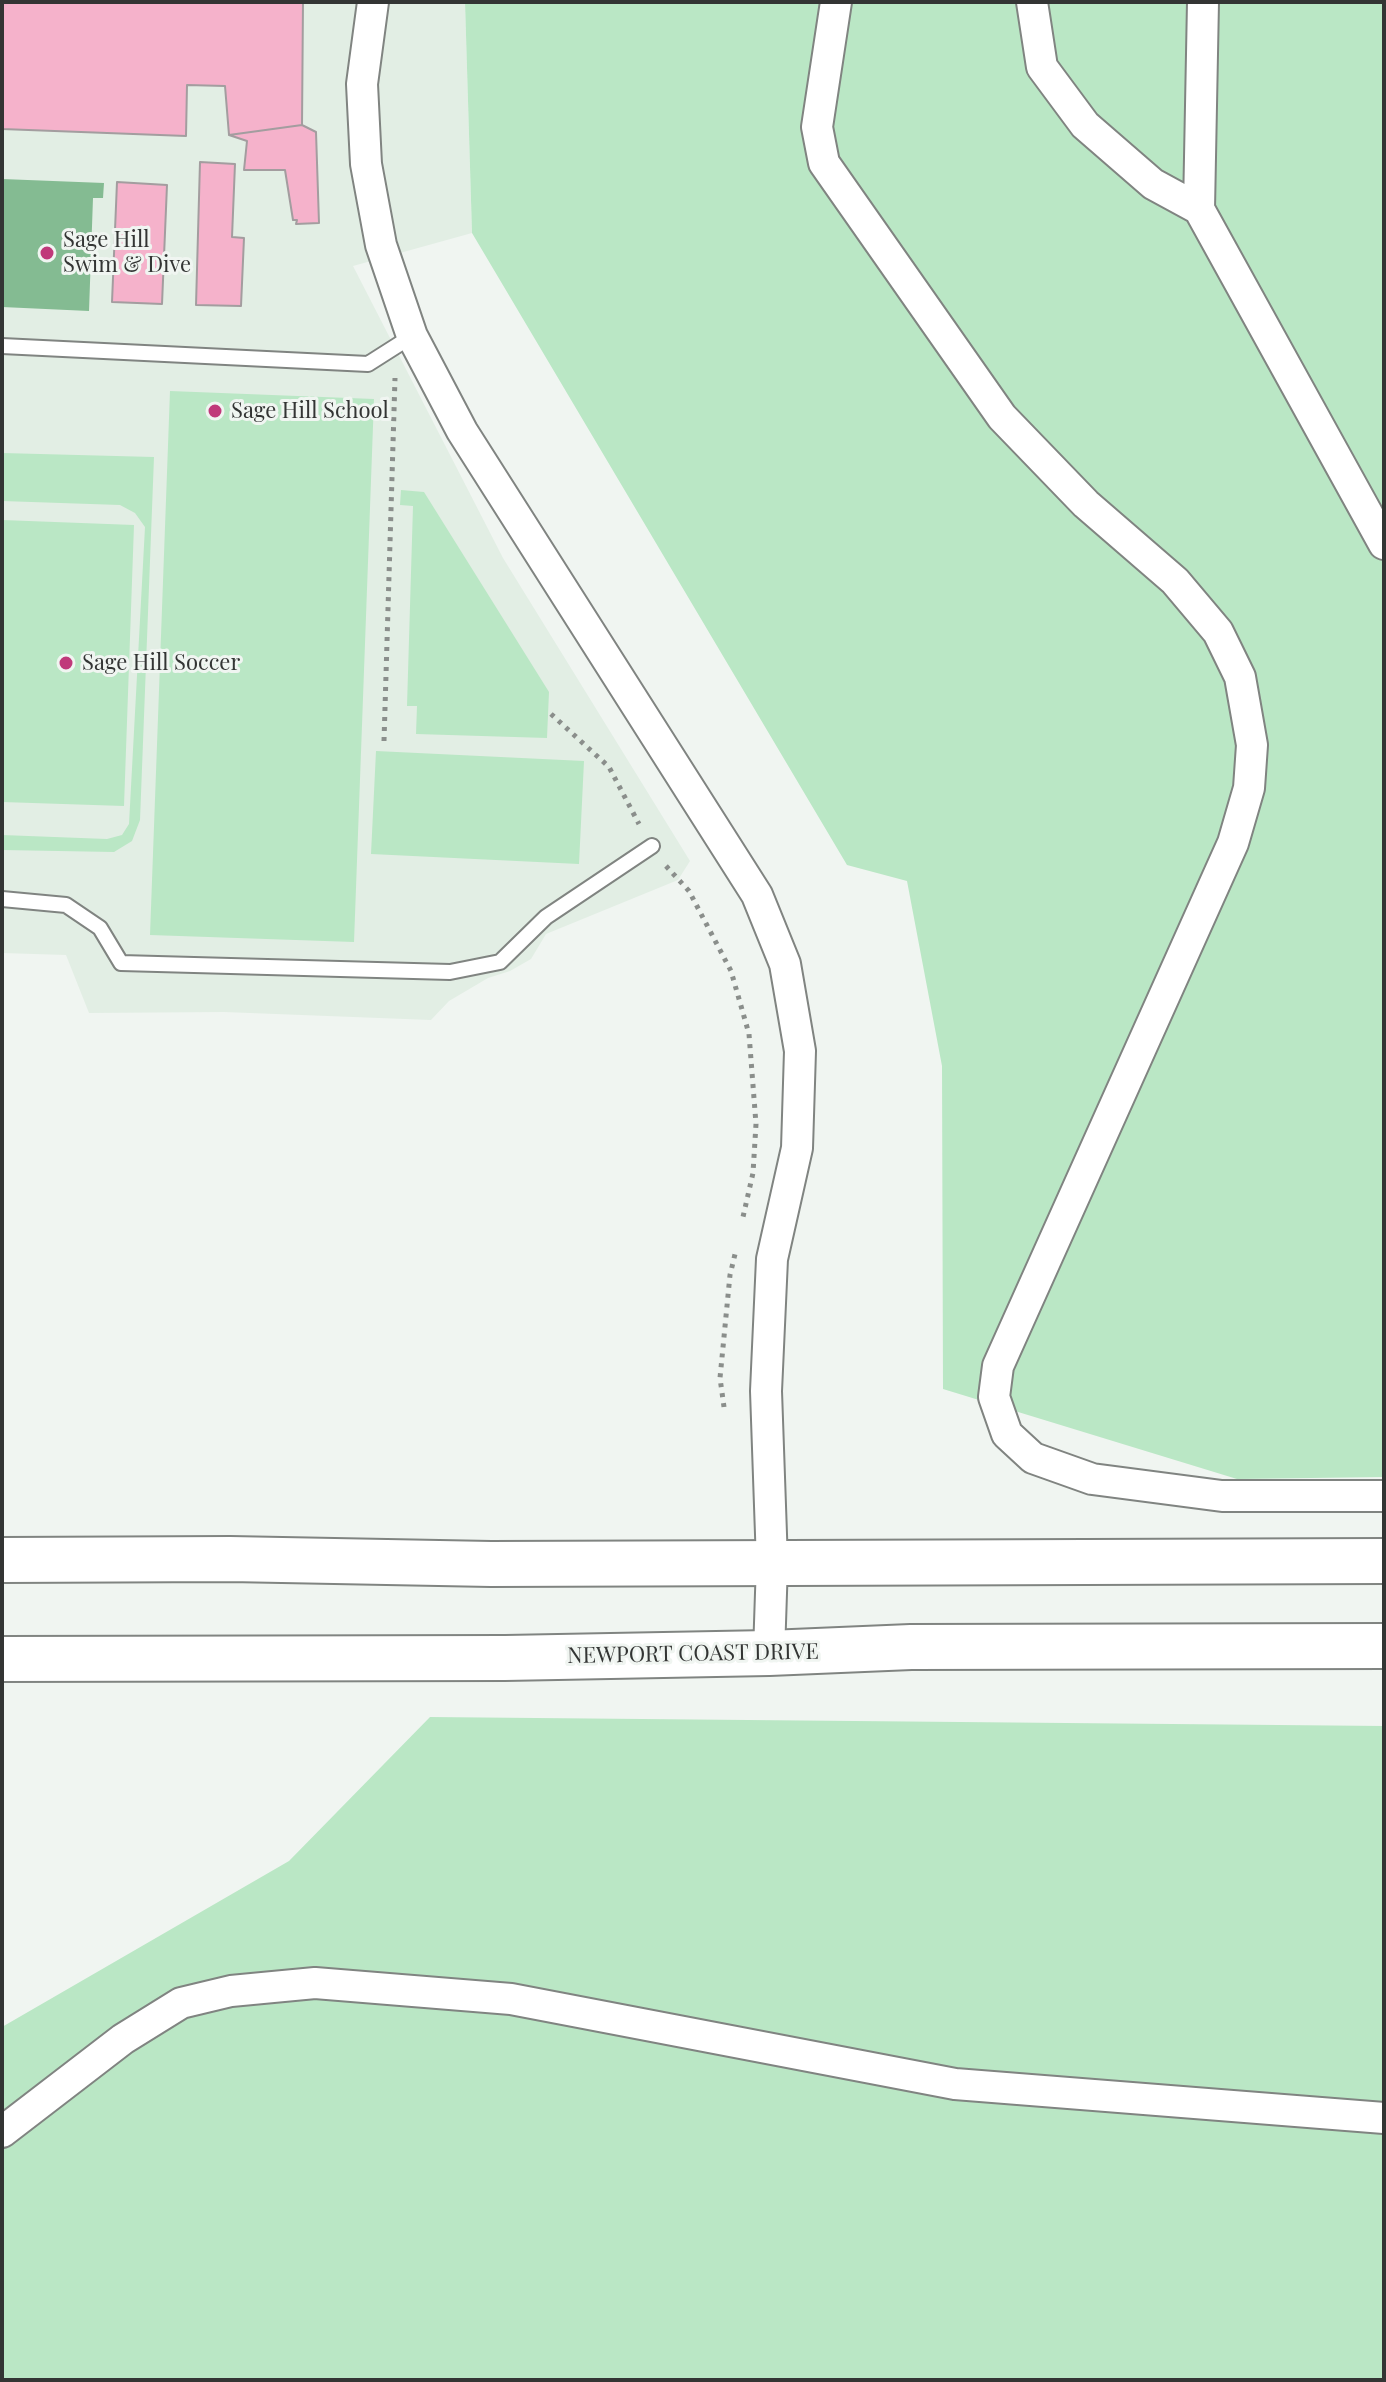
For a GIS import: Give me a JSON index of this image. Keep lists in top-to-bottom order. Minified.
{"streets":{"main road":["NEWPORT COAST DRIVE"]},"places":["Sage Hill Swim & Dive","Sage Hill School","Sage Hill Soccer"]}
